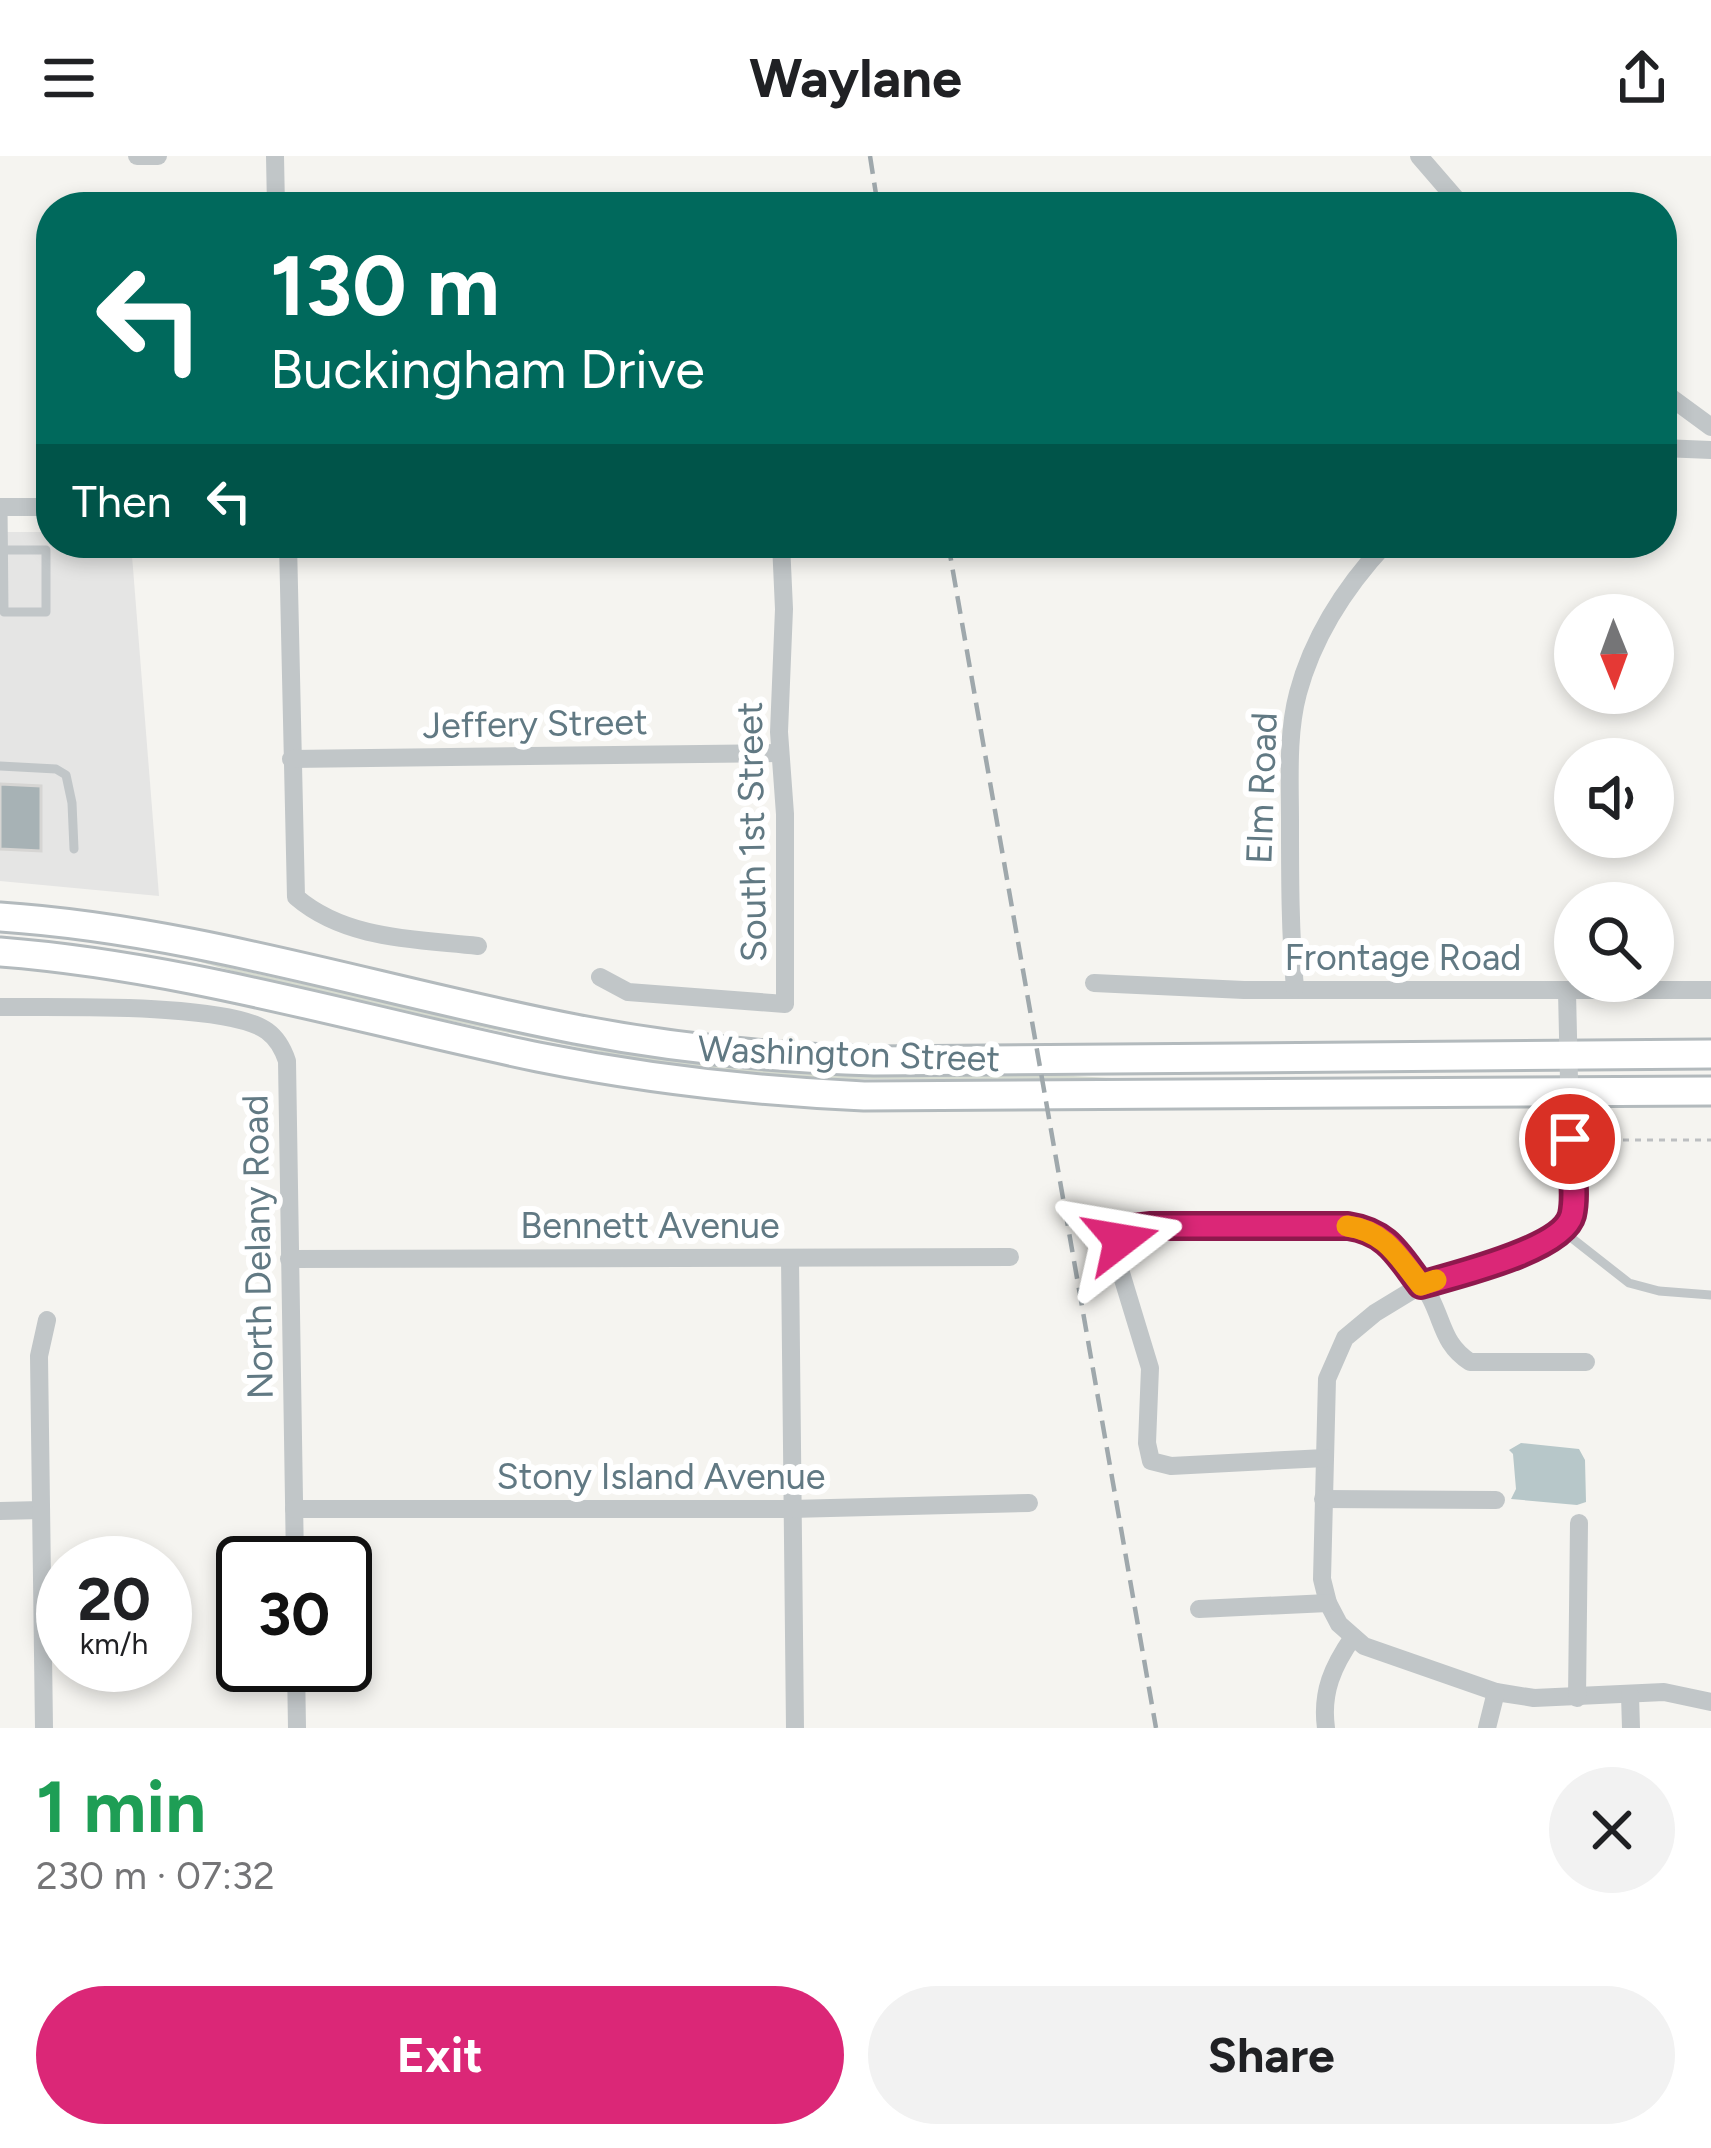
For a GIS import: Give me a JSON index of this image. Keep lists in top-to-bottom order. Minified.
{"streets":{"main road":["Washington Street"],"street":["Jeffery Street","Elm Road","South 1st Street","Frontage Road","Bennett Avenue","North Delany Road","Stony Island Avenue"]},"crossings":[["Jeffery Street","South 1st Street"],["Elm Road","Frontage Road"],["Bennett Avenue","North Delany Road"],["North Delany Road","Stony Island Avenue"]],"north":"bottom","page":{"header":"Waylane","turn":["130 m","Buckingham Drive"],"then":"Then","speed":"20 km/h","limit":"30","heading":["1 min","230 m · 07:32"],"buttons":["Exit","Share"]}}
